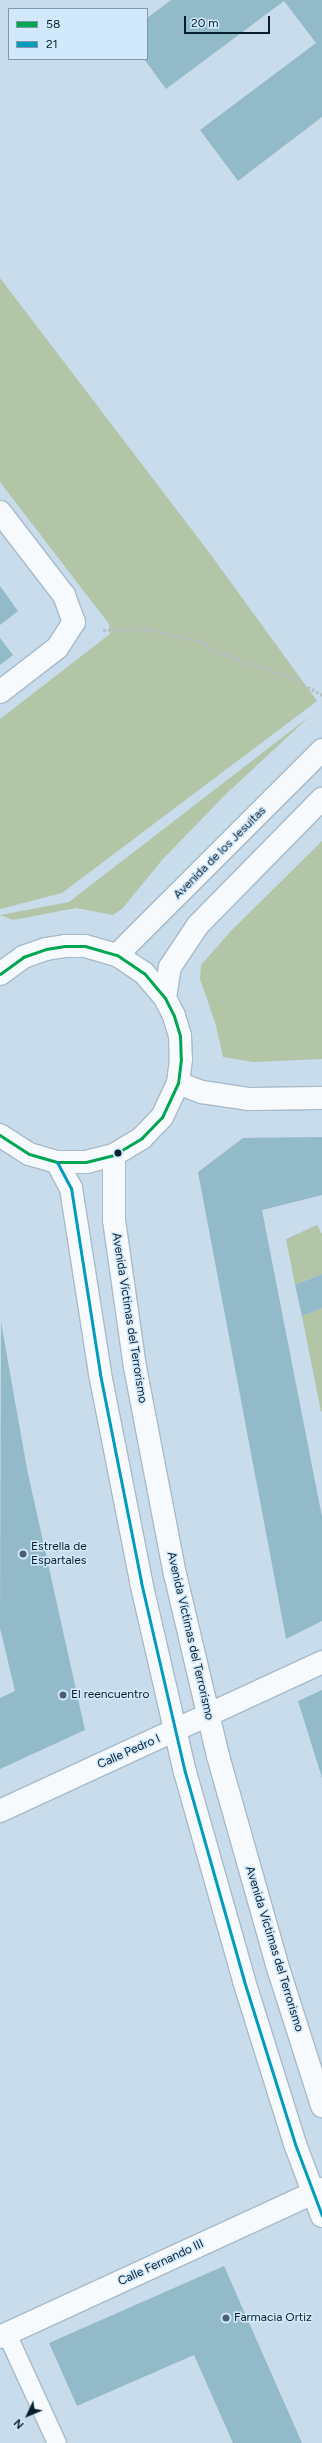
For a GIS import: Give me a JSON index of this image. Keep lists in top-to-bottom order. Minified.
{"streets":{"street":["Avenida de los Jesuitas","Avenida Víctimas del Terrorismo","Calle Pedro I","Calle Fernando III"]},"crossings":[["Avenida Víctimas del Terrorismo","Calle Pedro I"]],"places":["Estrella de Espartales","El reencuentro","Farmacia Ortiz"],"lines":["transit line 58","transit line 21"],"legend":["58","21"],"scale_bar":"20 m","north":"bottom left"}
